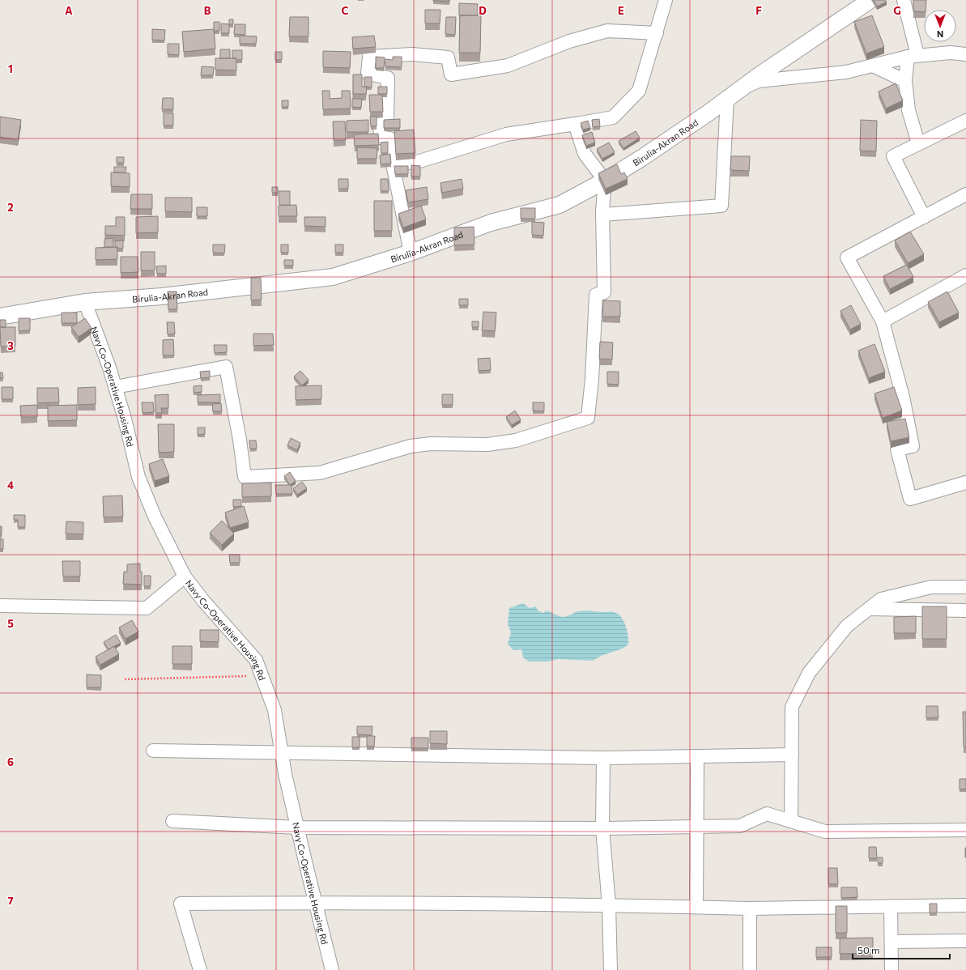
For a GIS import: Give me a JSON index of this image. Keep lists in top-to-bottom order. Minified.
{"streets":{"street":["Birulia-Akran Road","Navy Co-Operative Housing Rd"]},"crossings":[["Birulia-Akran Road","Navy Co-Operative Housing Rd"]],"scale_bar":"50 m","north":"bottom","grid":{"columns":["A","B","C","D","E","F","G"],"rows":["1","2","3","4","5","6","7"]}}
